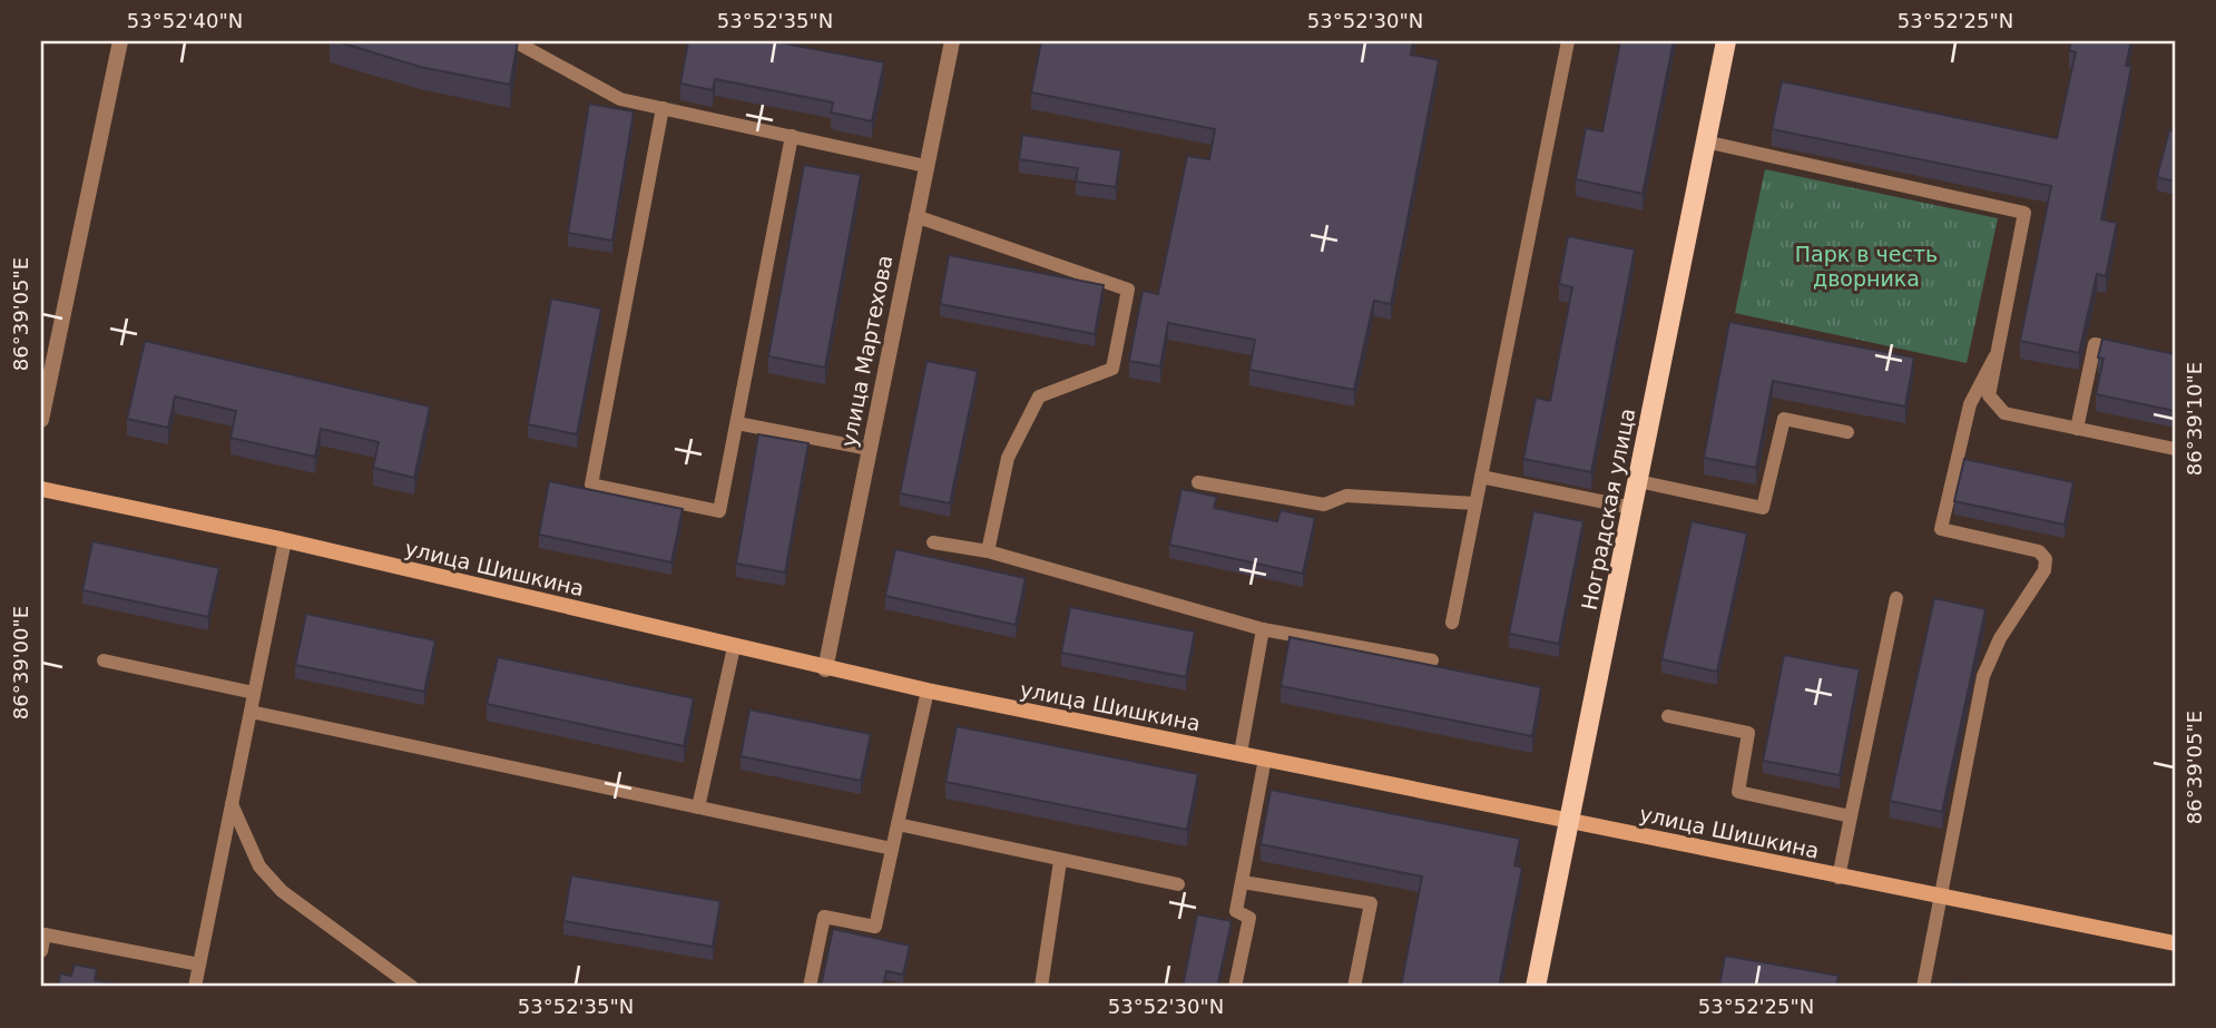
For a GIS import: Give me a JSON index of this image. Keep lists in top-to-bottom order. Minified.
{"streets":{"main road":["Ноградская улица","улица Шишкина"],"street":["улица Мартехова"]},"crossings":[["улица Мартехова","улица Шишкина"],["Ноградская улица","улица Шишкина"]],"parks":["Парк в честь дворника"],"coordinates":["53°52'40\"N","53°52'35\"N","53°52'30\"N","53°52'25\"N","86°39'05\"E","86°39'10\"E","86°39'00\"E"]}
